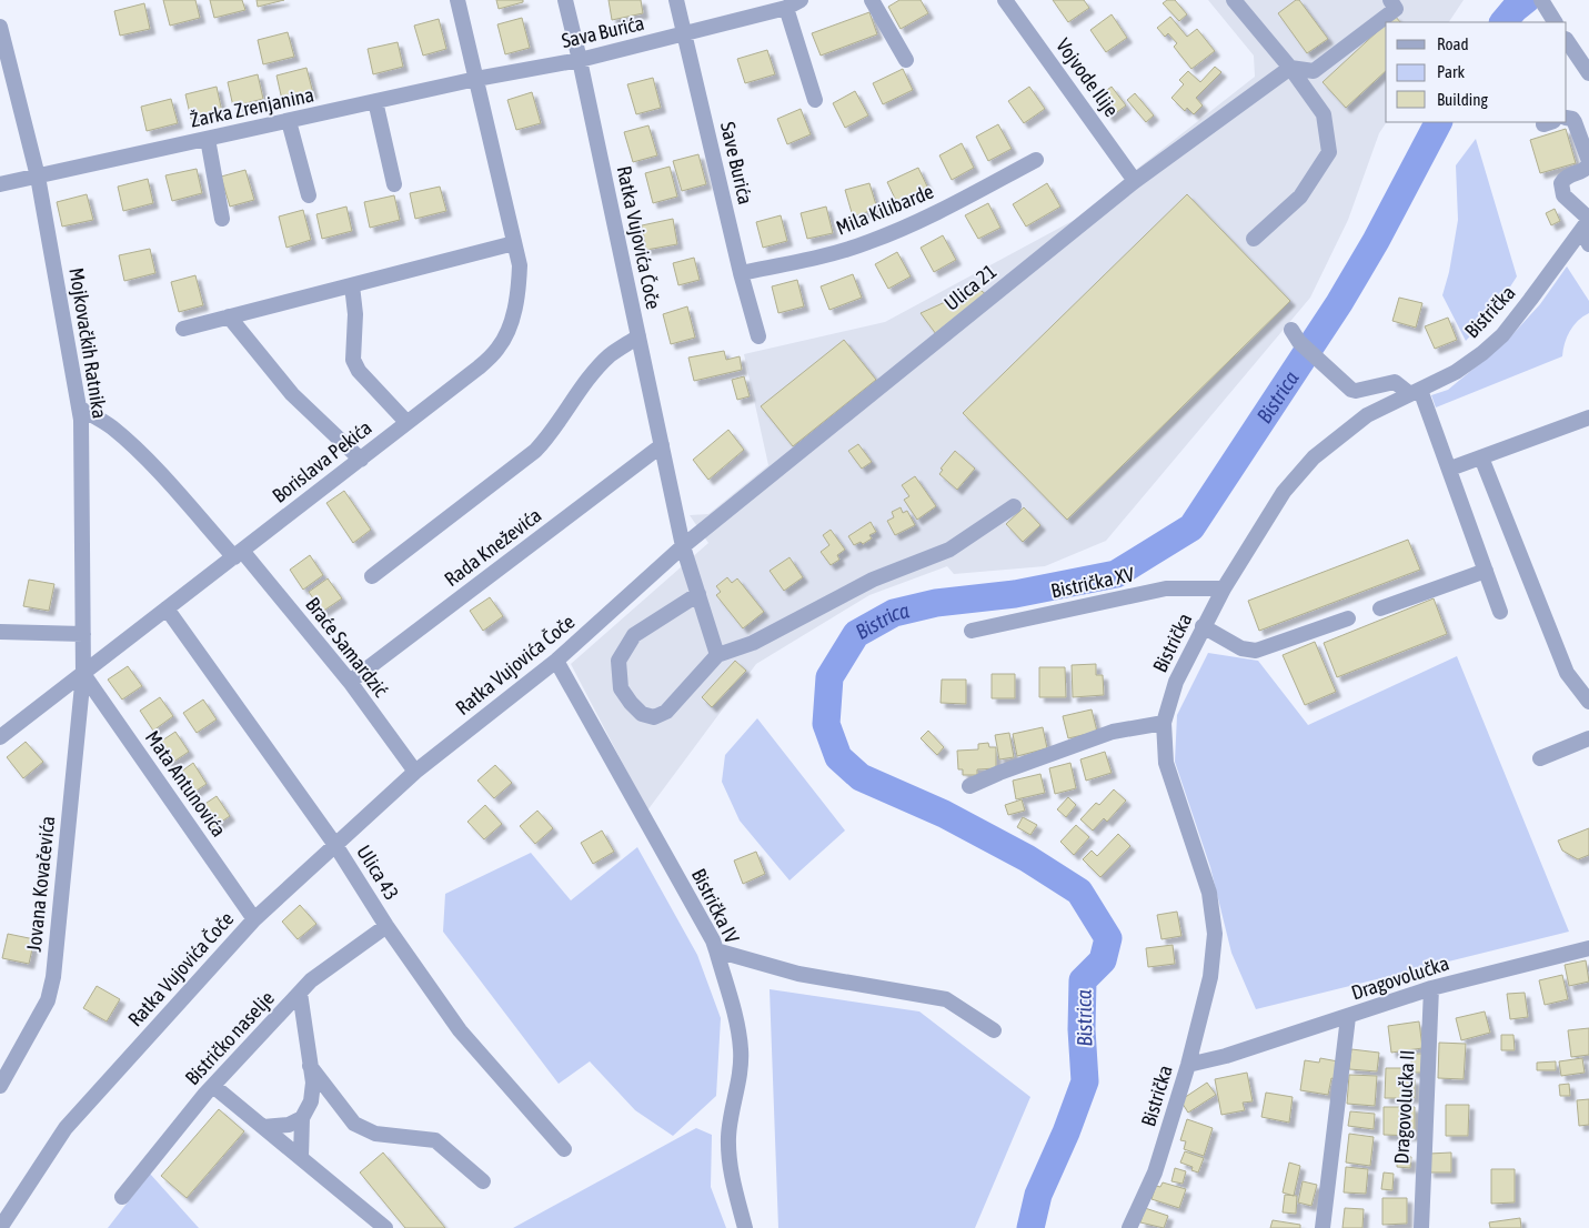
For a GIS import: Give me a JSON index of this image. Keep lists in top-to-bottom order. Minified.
{"streets":{"street":["Sava Burića","Vojvode Ilije","Žarka Zrenjanina","Save Burića","Mila Kilibarde","Ratka Vujovića Čoče","Ulica 21","Bistrička","Mojkovačkih Ratnika","Borislava Pekića","Rada Kneževića","Bistrička XV","Braće Samardzić","Mata Antunovića","Ulica 43","Jovana Kovačevića","Bistrička IV","Dragovolučka","Bistričko naselje","Dragovolučka II"]},"crossings":[["Sava Burića","Žarka Zrenjanina"],["Sava Burića","Save Burića"],["Sava Burića","Ratka Vujovića Čoče"],["Sava Burića","Borislava Pekića"],["Vojvode Ilije","Ulica 21"],["Žarka Zrenjanina","Mojkovačkih Ratnika"],["Žarka Zrenjanina","Borislava Pekića"],["Save Burića","Mila Kilibarde"],["Ratka Vujovića Čoče","Ulica 21"],["Ratka Vujovića Čoče","Rada Kneževića"],["Ratka Vujovića Čoče","Braće Samardzić"],["Ratka Vujovića Čoče","Mata Antunovića"],["Ratka Vujovića Čoče","Ulica 43"],["Ratka Vujovića Čoče","Bistrička IV"],["Bistrička","Bistrička XV"],["Bistrička","Dragovolučka"],["Mojkovačkih Ratnika","Borislava Pekića"],["Mojkovačkih Ratnika","Braće Samardzić"],["Mojkovačkih Ratnika","Mata Antunovića"],["Mojkovačkih Ratnika","Jovana Kovačevića"],["Borislava Pekića","Braće Samardzić"],["Borislava Pekića","Mata Antunovića"],["Borislava Pekića","Ulica 43"],["Borislava Pekića","Jovana Kovačevića"],["Rada Kneževića","Braće Samardzić"],["Mata Antunovića","Jovana Kovačevića"],["Ulica 43","Bistričko naselje"],["Dragovolučka","Dragovolučka II"]],"water":["Bistrica"],"legend":["Road","Park","Building"]}
